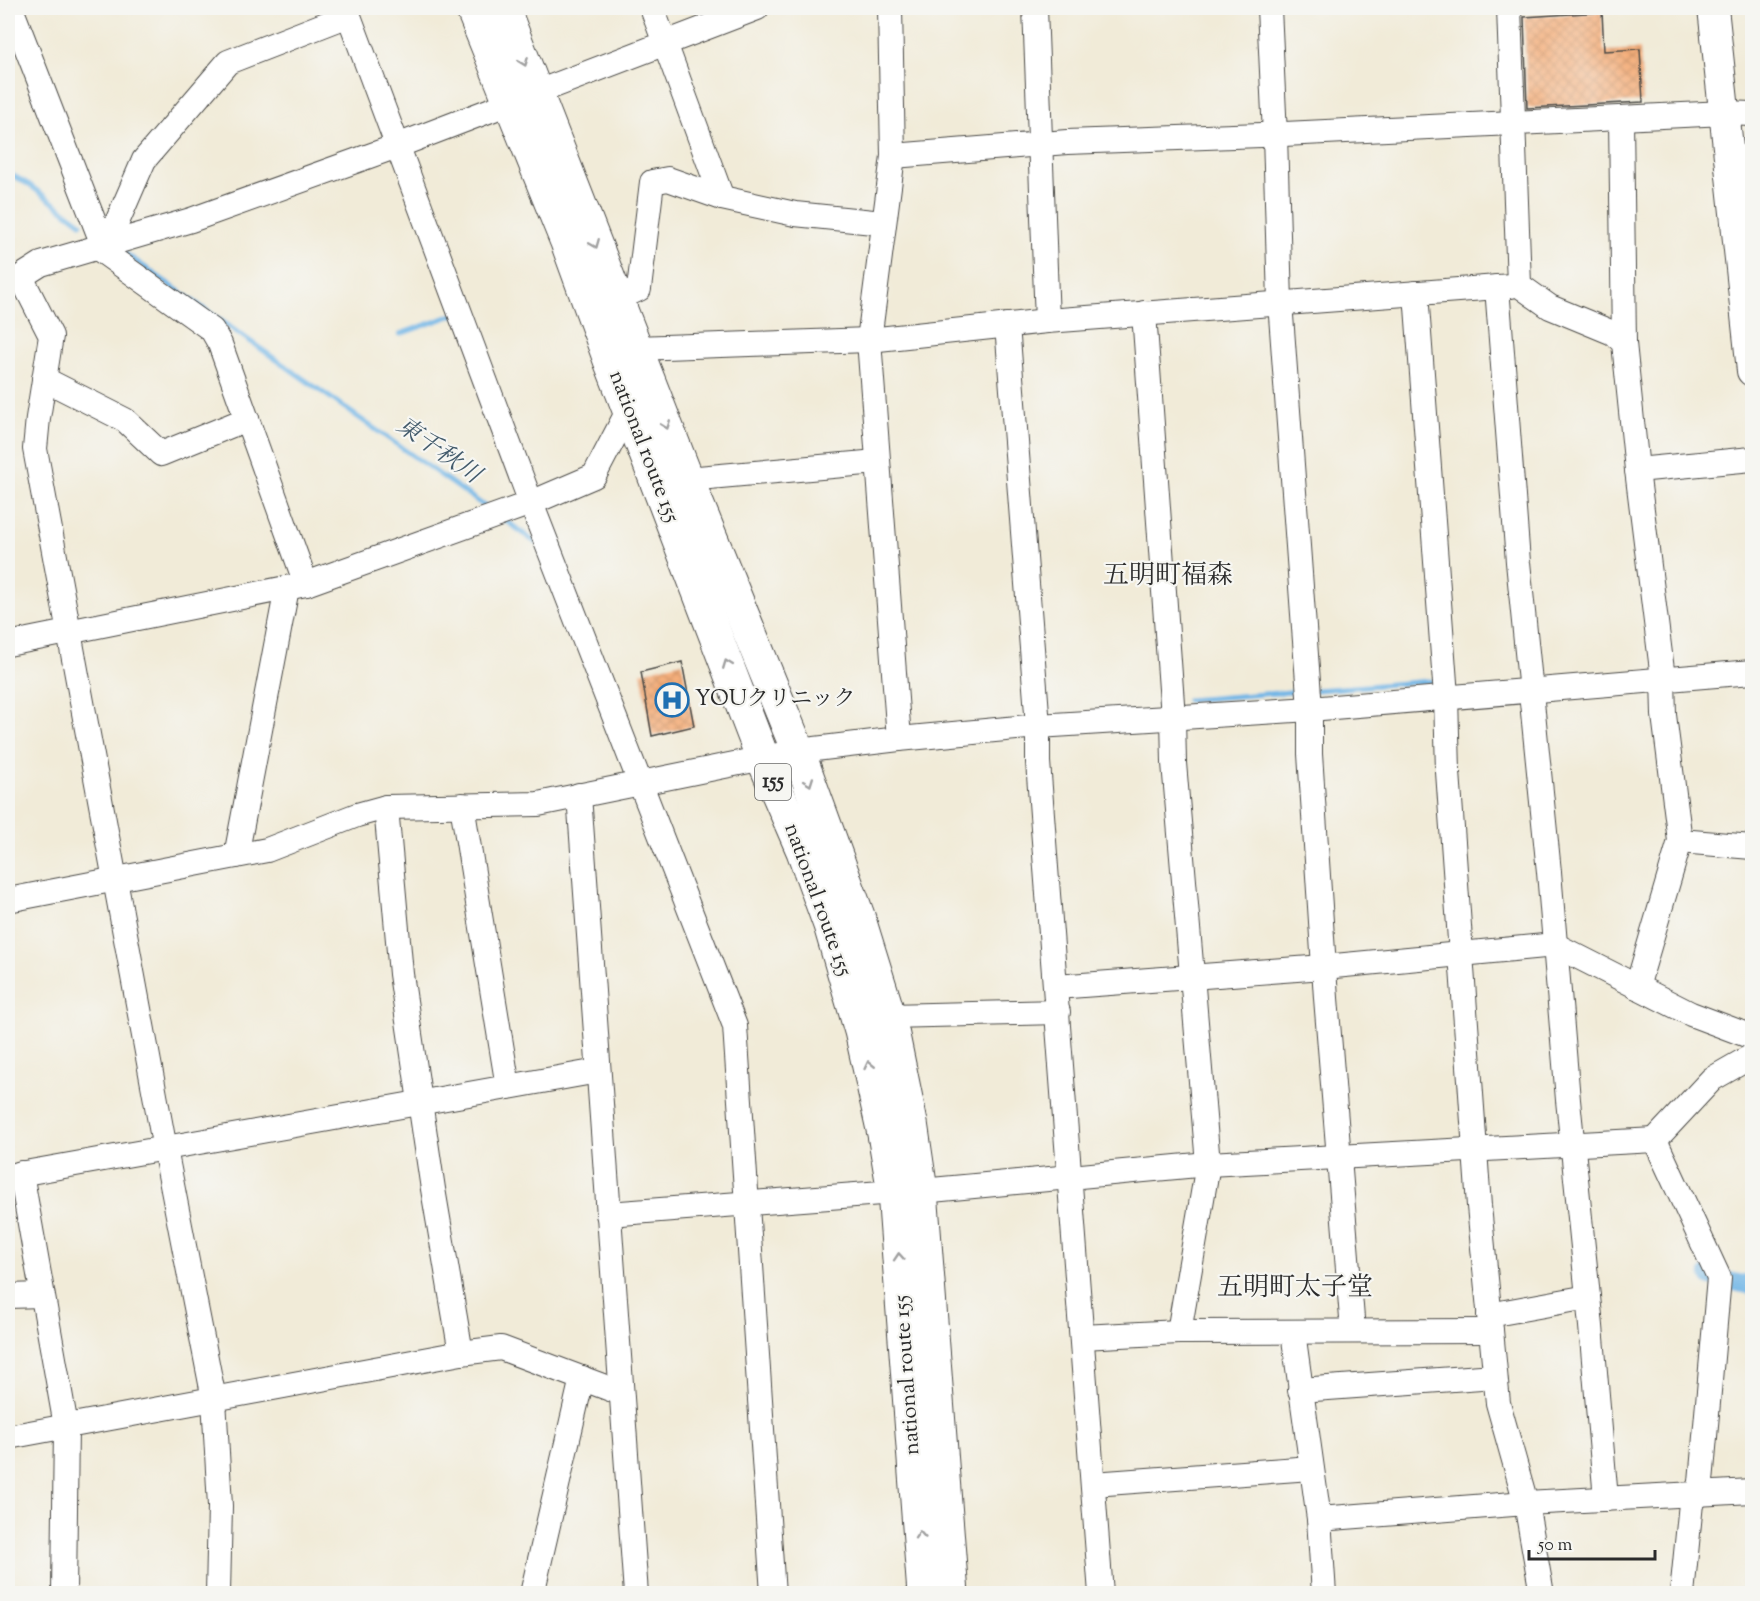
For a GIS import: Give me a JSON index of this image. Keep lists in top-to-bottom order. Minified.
{"streets":{"highway":["national route 155","155"]},"districts":["五明町福森","五明町太子堂"],"water":["東千秋川"],"places":{"hospital":["YOUクリニック"]},"scale_bar":"50 m"}
